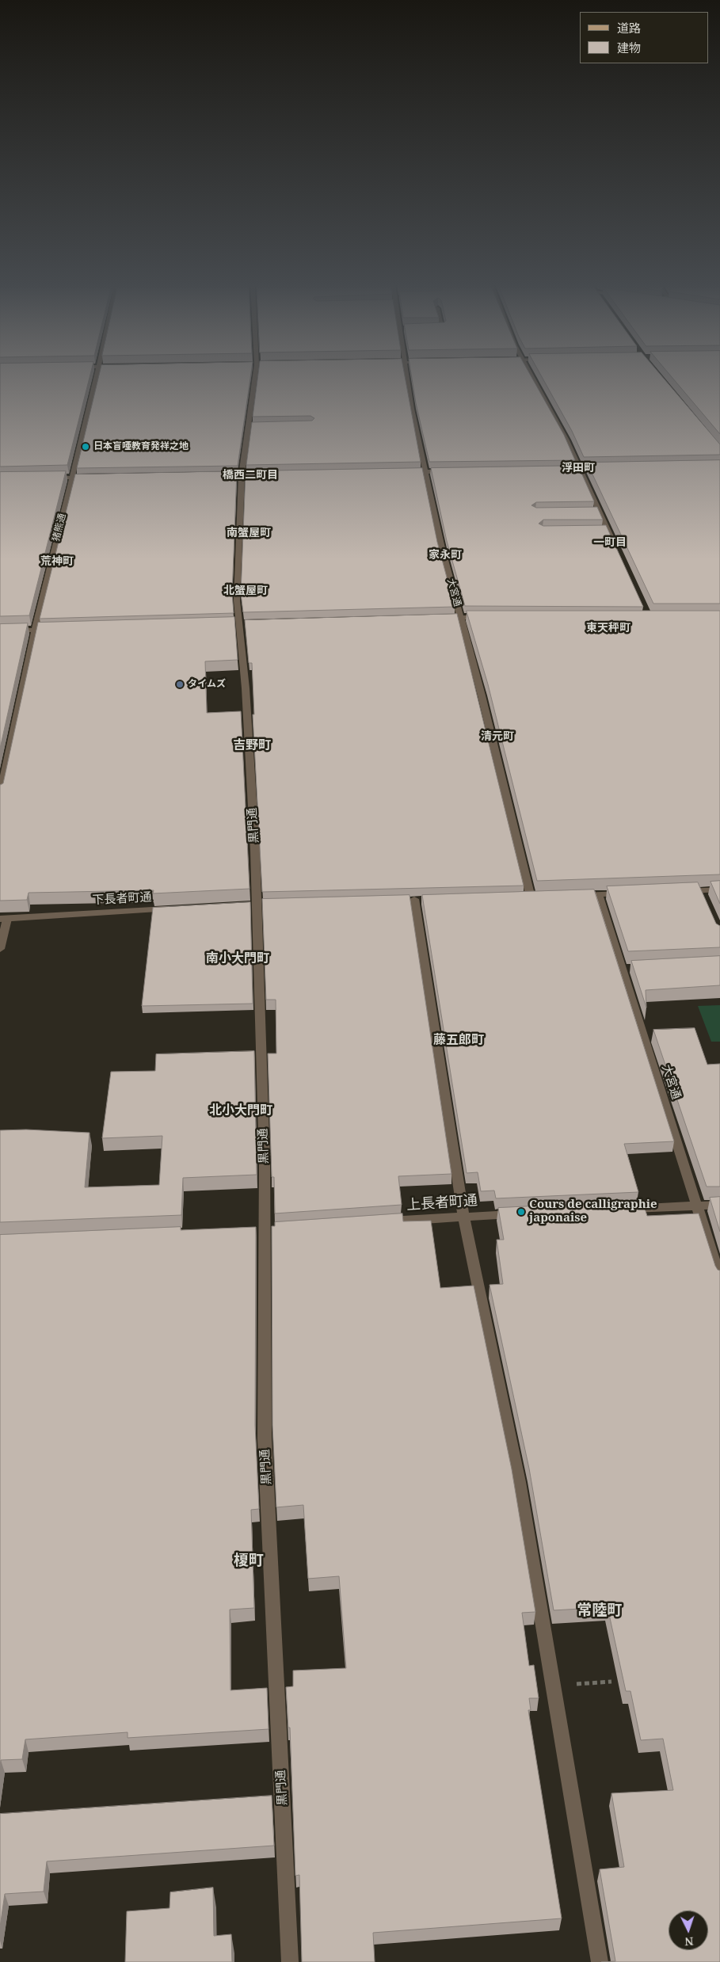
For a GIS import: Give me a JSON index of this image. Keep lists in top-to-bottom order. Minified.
{"streets":{"street":["猪熊通","大宮通","黒門通","下長者町通","上長者町通"]},"districts":["浮田町","橋西二町目","南蟹屋町","一町目","家永町","荒神町","北蟹屋町","東天秤町","清元町","吉野町","南小大門町","藤五郎町","北小大門町","榎町","常陸町"],"places":["日本盲唖教育発祥之地","タイムズ","Cours de calligraphie japonaise"],"legend":["道路","建物"],"north":"bottom"}
